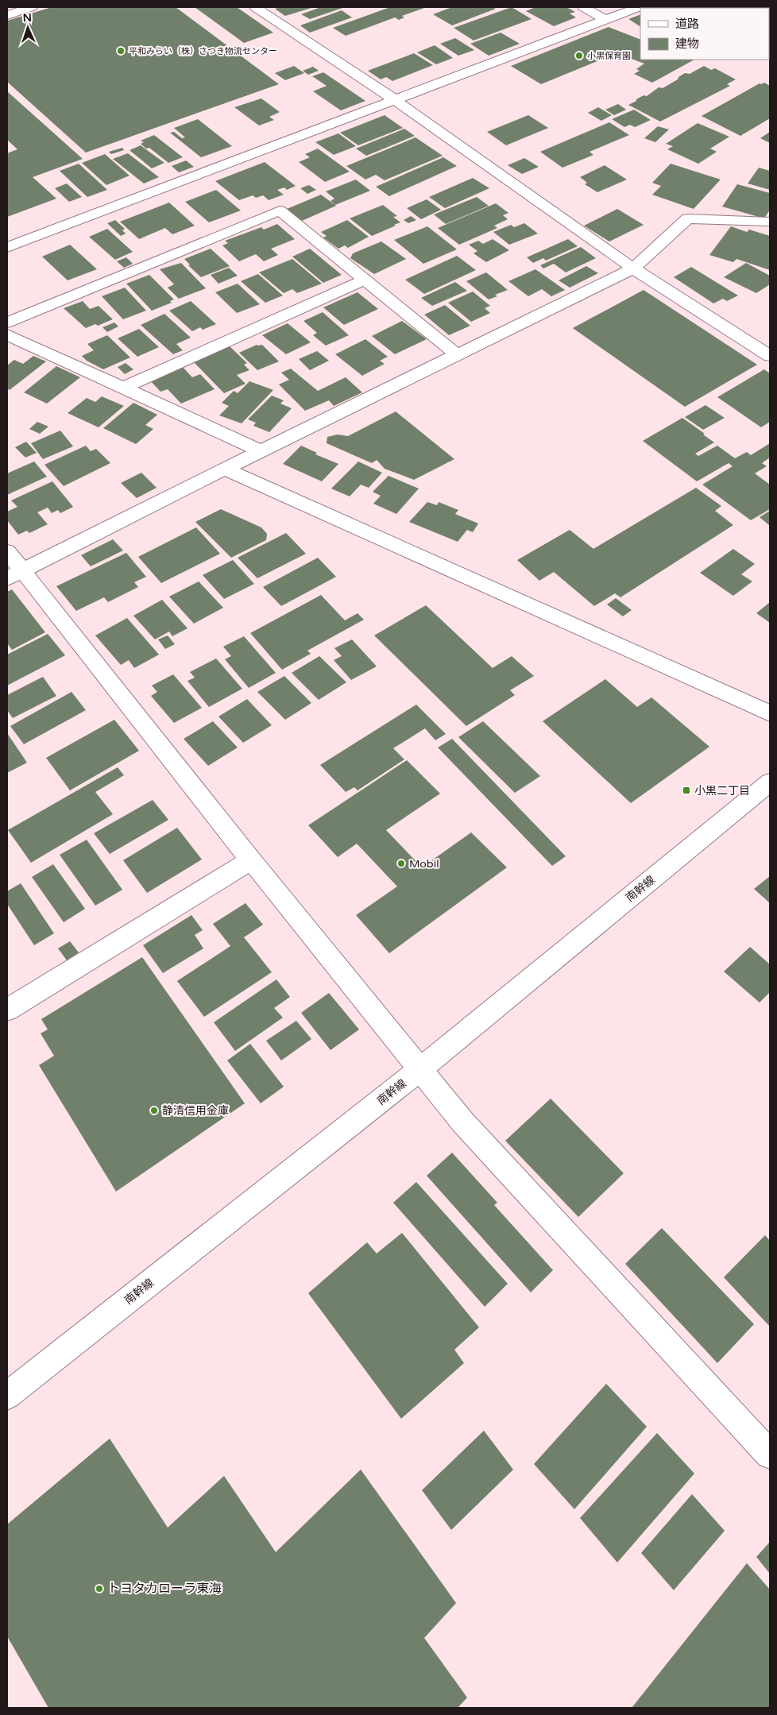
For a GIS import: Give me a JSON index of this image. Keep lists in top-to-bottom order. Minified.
{"streets":{"street":["南幹線"]},"places":{"other":["平和みらい（株）さつき物流センター","小黒保育園","Mobil","静清信用金庫","トヨタカローラ東海"],"transit":["小黒二丁目"]},"legend":["道路","建物"],"north":"top"}
